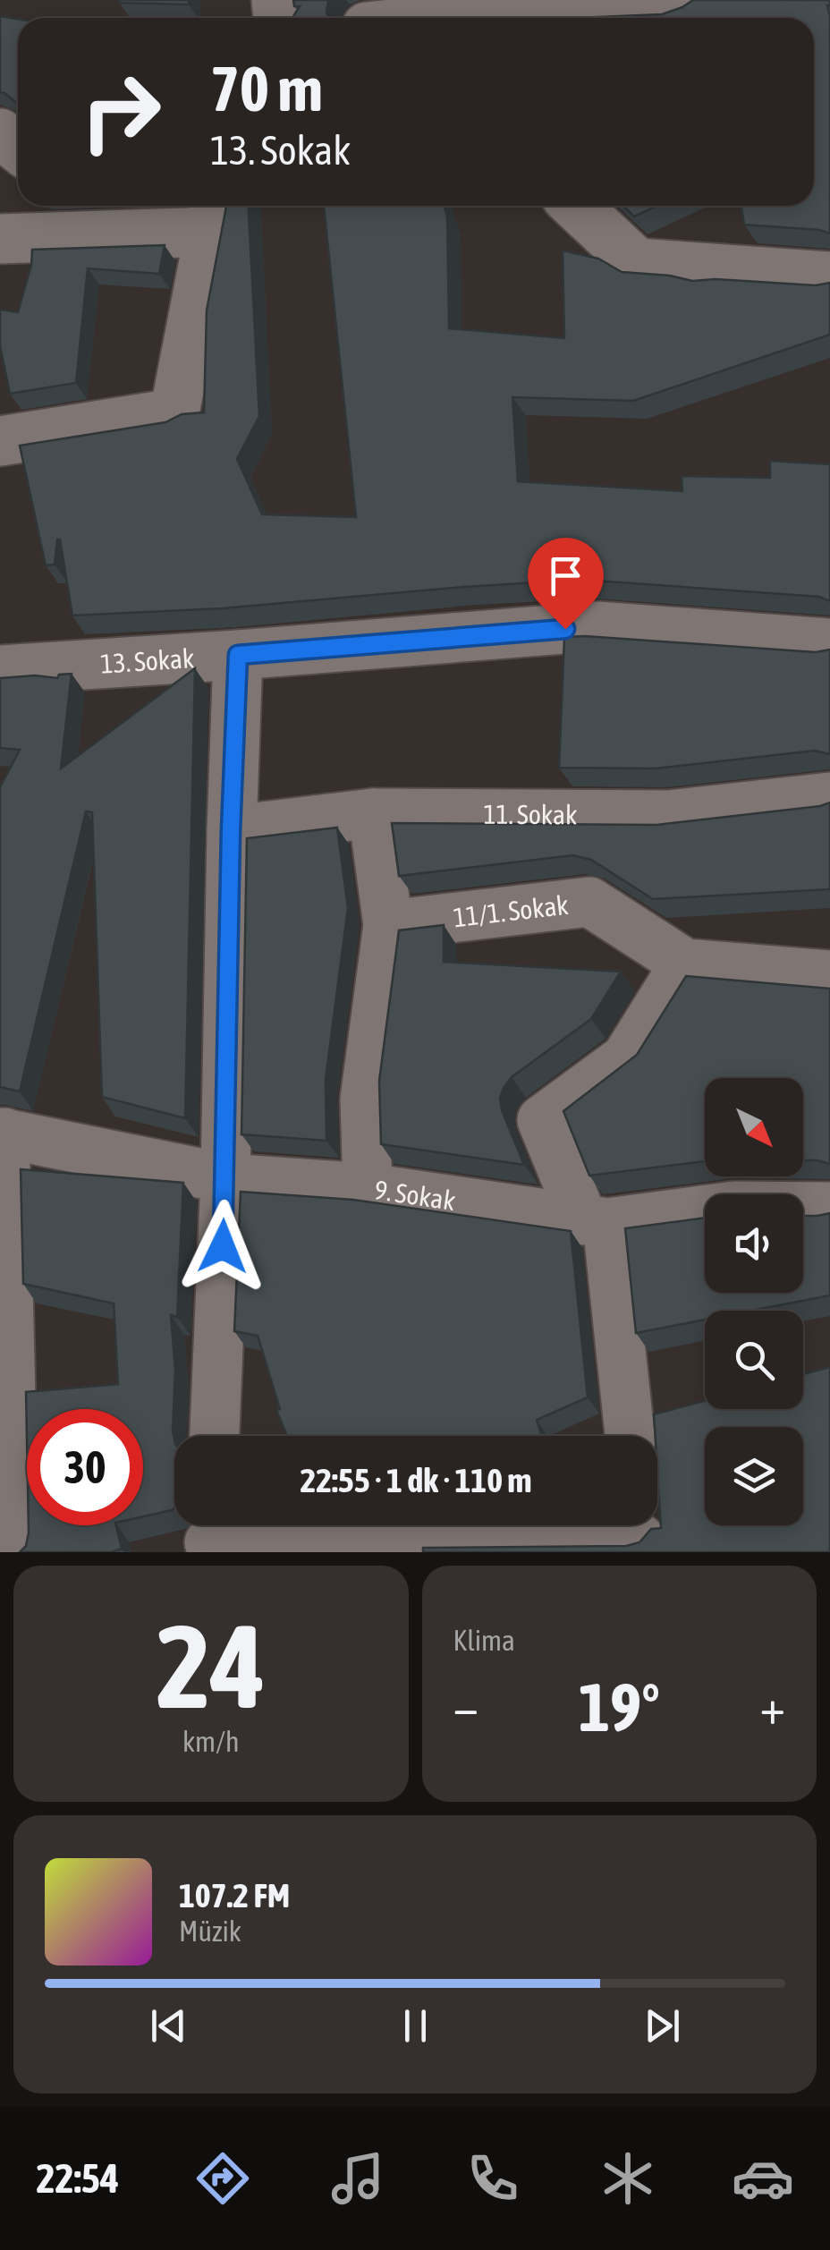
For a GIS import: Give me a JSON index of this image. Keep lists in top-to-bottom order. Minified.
{"streets":{"street":["13. Sokak","11. Sokak","11/1. Sokak","9. Sokak"]},"north":"bottom right","page":{"turn":["70 m","13. Sokak"],"limit":"30","trip":"22:55 · 1 dk · 110 m","tile":[["24","km/h"],"Klima"],"heat":["−","19°","+"],"song":["107.2 FM","Müzik"],"tabs":"22:54"}}
